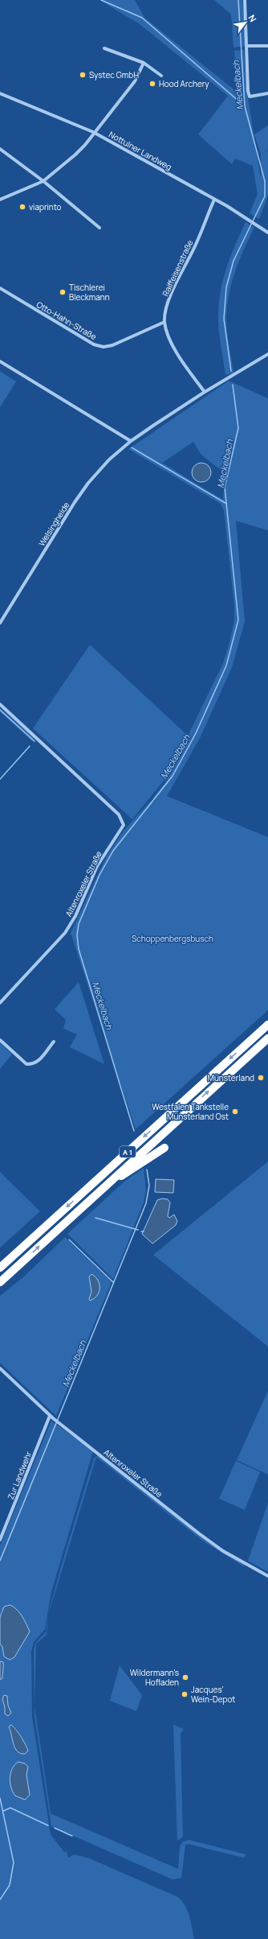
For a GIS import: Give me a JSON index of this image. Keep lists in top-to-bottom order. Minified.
{"streets":{"highway":["A 1"],"street":["Nottulner Landweg","Raiffeisenstraße","Otto-Hahn-Straße","Welsingheide","Altenroxeler Straße","Zur Landwehr"]},"crossings":[["Nottulner Landweg","Raiffeisenstraße"],["Raiffeisenstraße","Otto-Hahn-Straße"],["Altenroxeler Straße","Zur Landwehr"]],"water":["Meckelbach"],"parks":["Schoppenbergsbusch"],"places":["Systec GmbH","Hood Archery","viaprinto","Tischlerei Bleckmann","Münsterland","Westfalen Tankstelle Münsterland Ost","Wildermann's Hofladen","Jacques’ Wein-Depot"],"north":"top right"}
